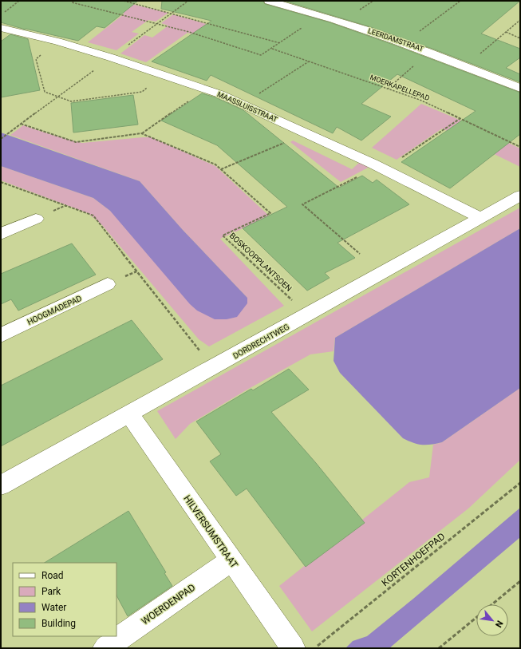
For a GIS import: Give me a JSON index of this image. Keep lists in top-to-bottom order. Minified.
{"streets":{"street":["LEERDAMSTRAAT","MAASSLUISSTRAAT","HOOGMADEPAD","DORDRECHTWEG","HILVERSUMSTRAAT","WOERDENPAD"],"path":["MOERKAPELLEPAD","BOSKOOPPLANTSOEN","KORTENHOEFPAD"]},"crossings":[["MAASSLUISSTRAAT","DORDRECHTWEG"],["BOSKOOPPLANTSOEN","DORDRECHTWEG"],["DORDRECHTWEG","HILVERSUMSTRAAT"],["HILVERSUMSTRAAT","WOERDENPAD"]],"legend":["Road","Park","Water","Building"],"north":"bottom right"}
